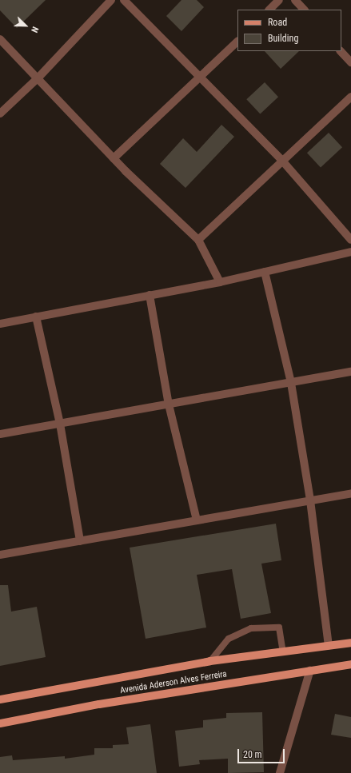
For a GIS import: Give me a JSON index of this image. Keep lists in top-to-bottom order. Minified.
{"streets":{"main road":["Avenida Aderson Alves Ferreira"]},"legend":["Road","Building"],"scale_bar":"20 m","north":"bottom right"}
